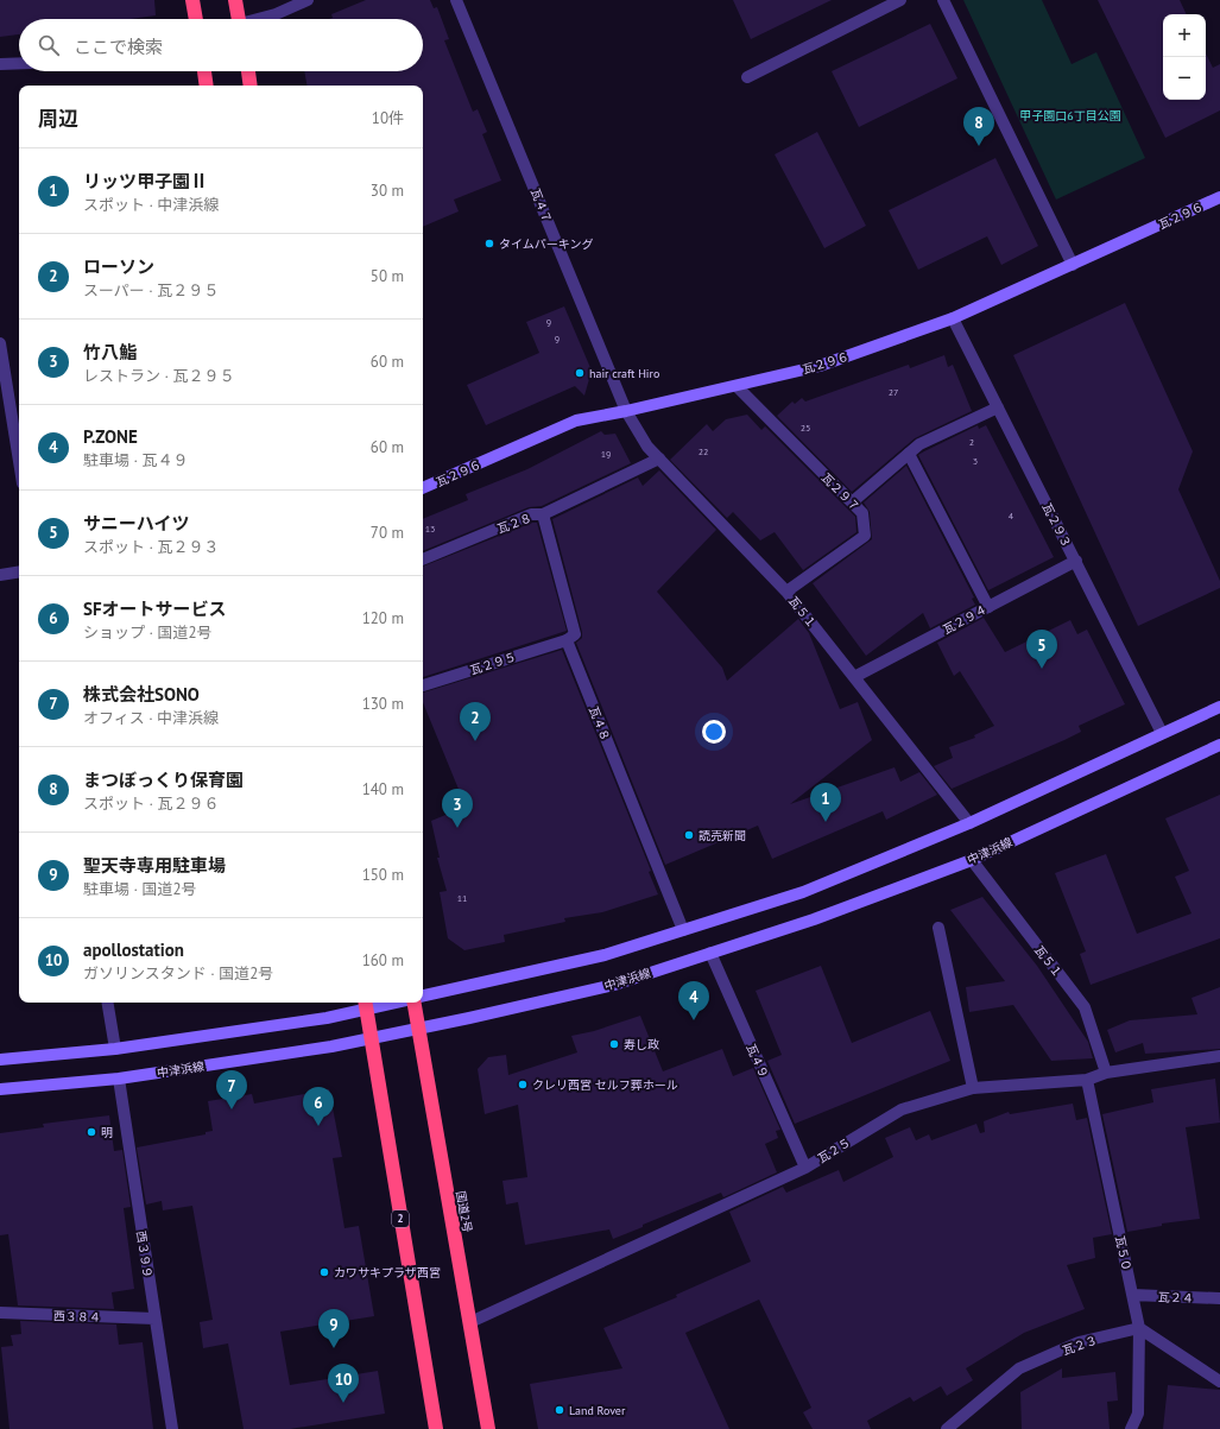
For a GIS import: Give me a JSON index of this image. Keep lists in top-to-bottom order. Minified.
{"streets":{"highway":["国道2号","2"],"street":["瓦４７","瓦２９６","瓦２９７","瓦２８","瓦２９３","瓦５１","瓦２９４","瓦２９５","瓦４８","中津浜線","瓦４９","瓦２５","瓦５０","西３９９","瓦２４","西３８４","瓦２３"]},"crossings":[["瓦４７","瓦２９６"],["瓦４７","瓦５１"],["瓦２９６","瓦２９７"],["瓦２９６","瓦２９３"],["瓦２９６","瓦５１"],["瓦２９７","瓦５１"],["瓦２８","瓦５１"],["瓦２９３","瓦２９４"],["瓦５１","瓦２９４"],["瓦５１","中津浜線"],["瓦５１","瓦２５"],["瓦２９５","瓦４８"],["中津浜線","瓦４９"],["中津浜線","国道2号"],["中津浜線","2"],["中津浜線","西３９９"],["瓦４９","瓦２５"],["瓦２５","国道2号"],["瓦２５","瓦５０"],["瓦５０","瓦２４"],["瓦５０","瓦２３"],["西３９９","西３８４"]],"parks":["甲子園口6丁目公園"],"places":["タイムパーキング","hair craft Hiro","読売新聞","寿し政","クレリ西宮 セルフ葬ホール","明","カワサキプラザ西宮","Land Rover"],"house_numbers":["9","9","27","25","2","22","19","3","4","13","11"],"page":{"map_buttons":["+","−"],"search":"ここで検索","heading":["周辺","10件"],"pins":["8","5","2","1","3","4","7","6","9","10"],"list":[{"mark":"1","name":"リッツ甲子園Ⅱ","note":"スポット · 中津浜線","value":"30 m"},{"mark":"2","name":"ローソン","note":"スーパー · 瓦２９５","value":"50 m"},{"mark":"3","name":"竹八鮨","note":"レストラン · 瓦２９５","value":"60 m"},{"mark":"4","name":"P.ZONE","note":"駐車場 · 瓦４９","value":"60 m"},{"mark":"5","name":"サニーハイツ","note":"スポット · 瓦２９３","value":"70 m"},{"mark":"6","name":"SFオートサービス","note":"ショップ · 国道2号","value":"120 m"},{"mark":"7","name":"株式会社SONO","note":"オフィス · 中津浜線","value":"130 m"},{"mark":"8","name":"まつぼっくり保育園","note":"スポット · 瓦２９６","value":"140 m"},{"mark":"9","name":"聖天寺専用駐車場","note":"駐車場 · 国道2号","value":"150 m"},{"mark":"10","name":"apollostation","note":"ガソリンスタンド · 国道2号","value":"160 m"}]}}
